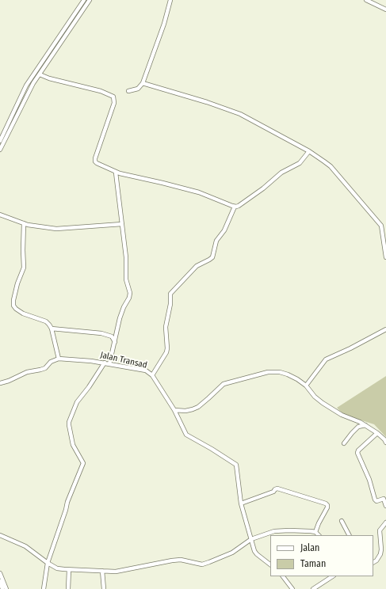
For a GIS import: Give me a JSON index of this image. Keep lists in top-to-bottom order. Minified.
{"streets":{"street":["Jalan Transad"]},"legend":["Jalan","Taman"]}
